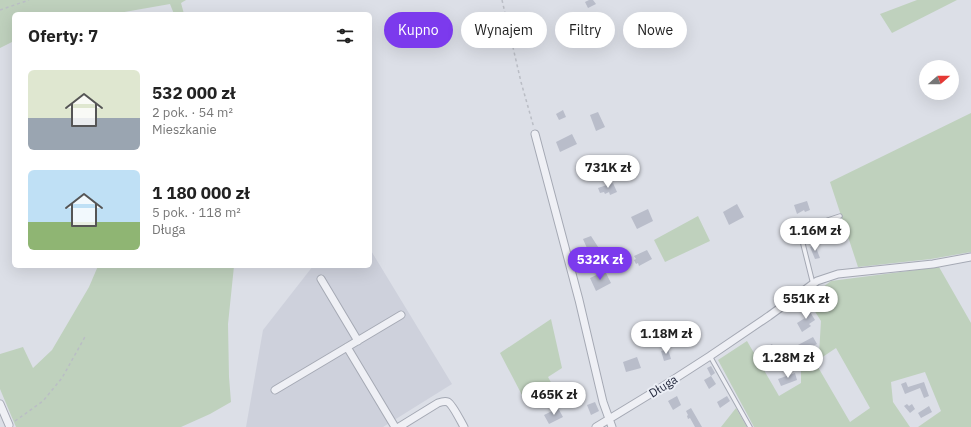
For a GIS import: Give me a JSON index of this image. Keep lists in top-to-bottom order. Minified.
{"streets":{"street":["Długa"]},"north":"right","page":{"chip":["Kupno","Wynajem","Filtry","Nowe"],"heading":"Oferty: 7","list":[{"name":"532 000 zł","note":"2 pok. · 54 m² · Mieszkanie"},{"name":"1 180 000 zł","note":"5 pok. · 118 m² · Długa"}],"price":["731K zł","1.16M zł","532K zł","551K zł","1.18M zł","1.28M zł","465K zł"]}}
